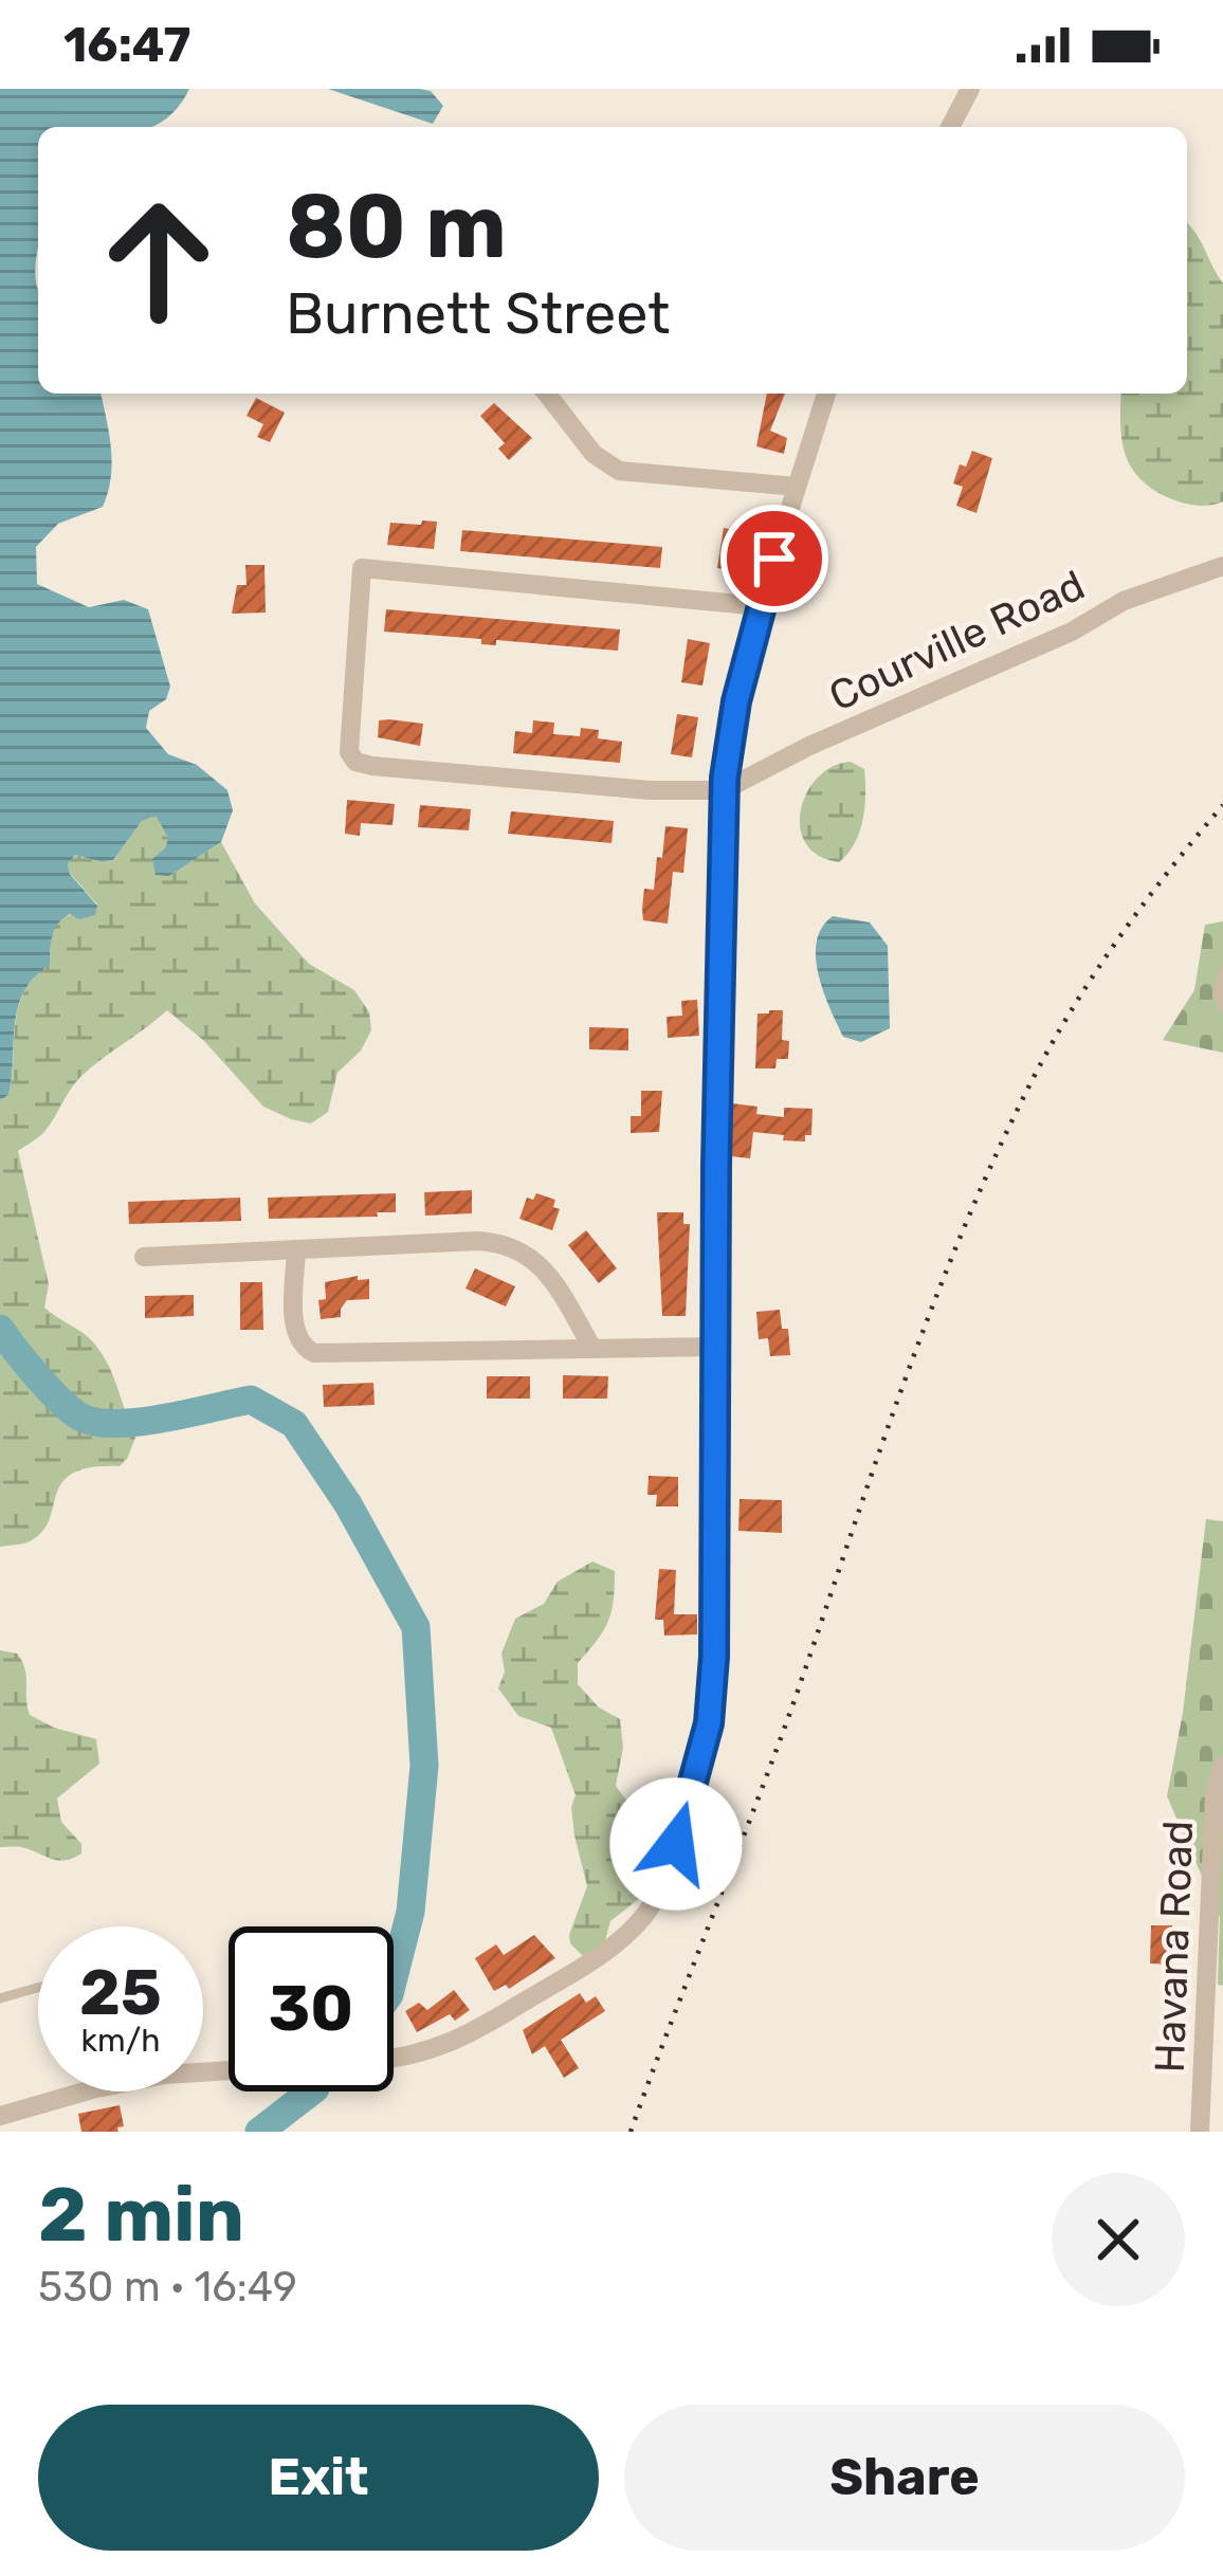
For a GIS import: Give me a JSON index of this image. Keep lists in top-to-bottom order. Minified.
{"streets":{"street":["Courville Road","Havana Road"]},"page":{"status":"16:47","turn":["80 m","Burnett Street"],"speed":"25 km/h","limit":"30","heading":["2 min","530 m · 16:49"],"buttons":["Exit","Share"]}}
